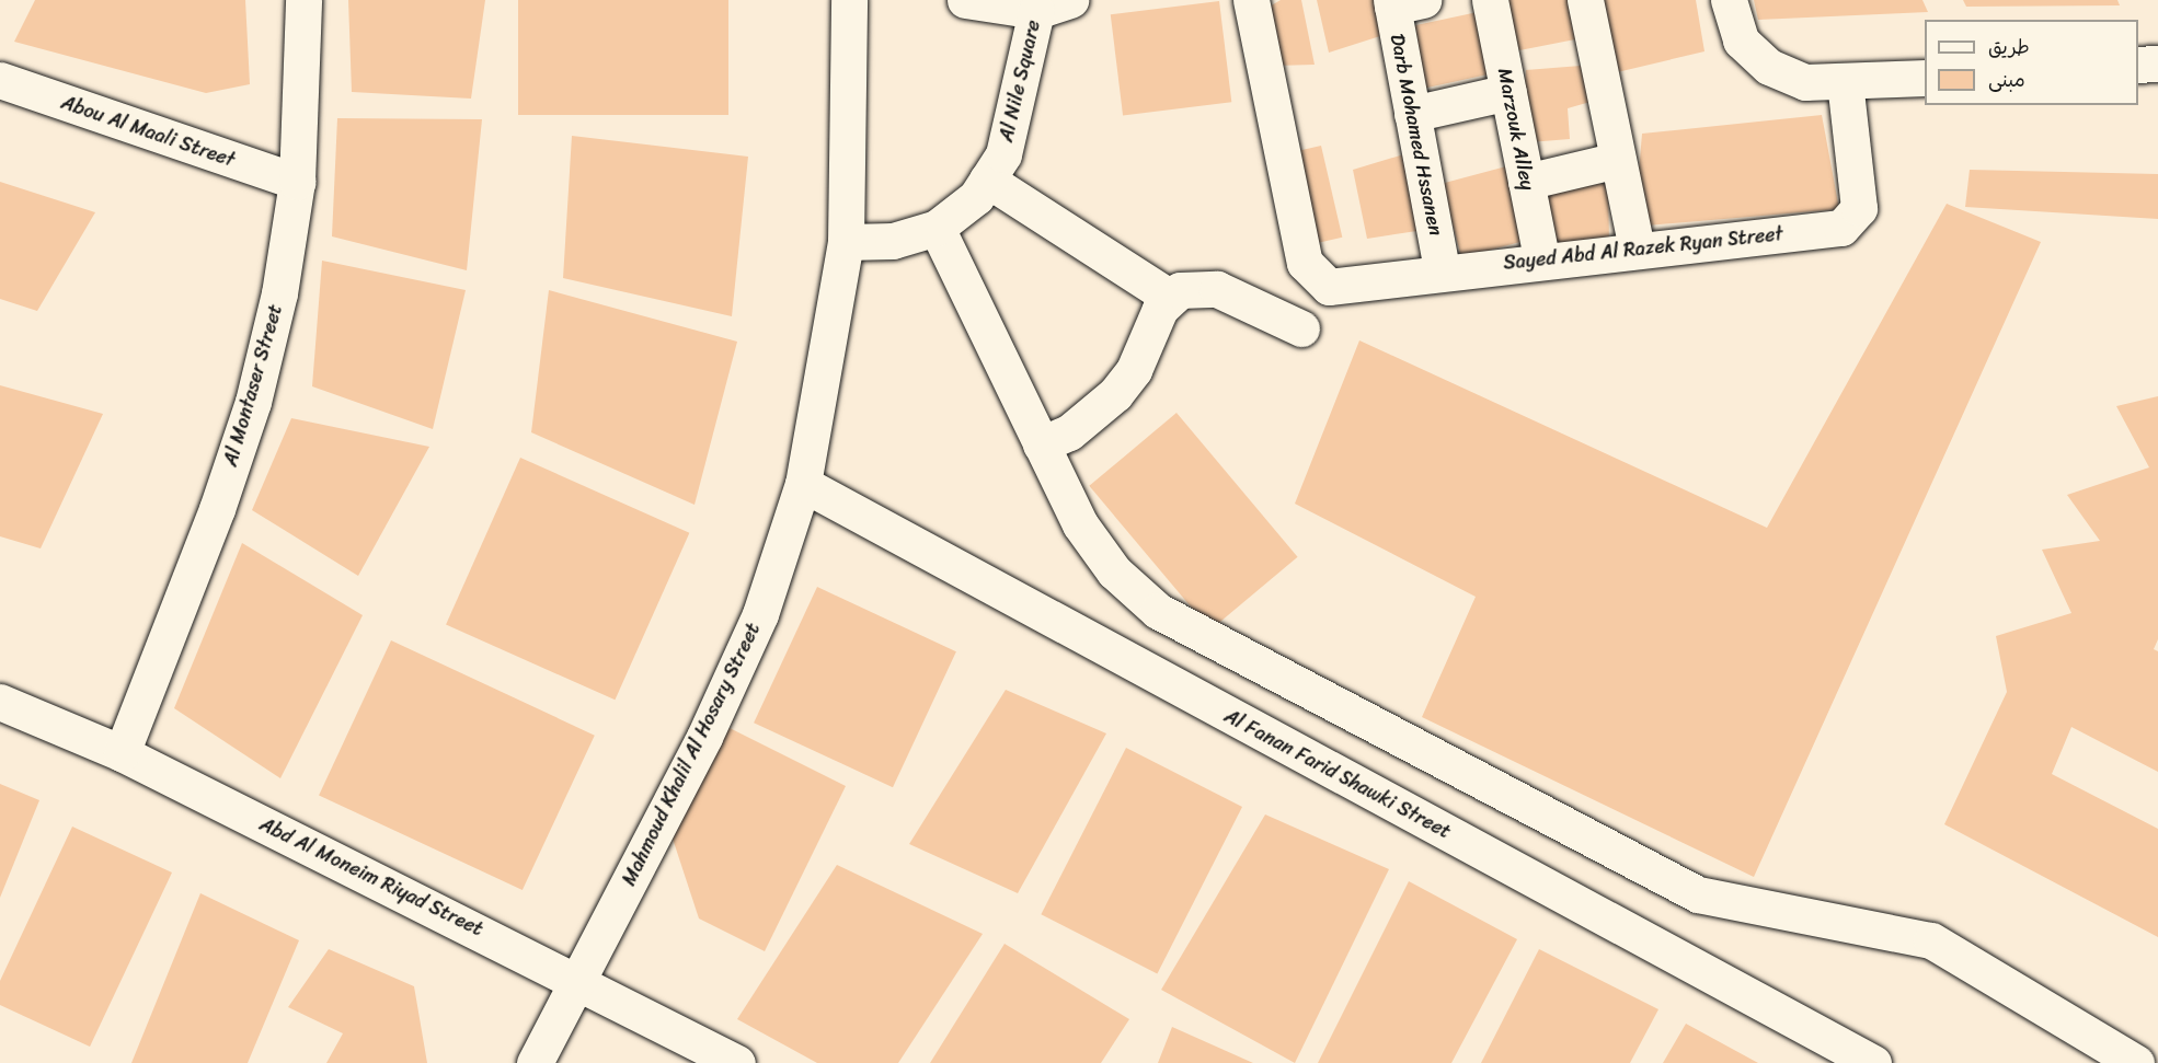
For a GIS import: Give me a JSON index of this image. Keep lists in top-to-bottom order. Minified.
{"streets":{"street":["Al Nile Square","Marzouk Alley","Abou Al Maali Street","Darb Mohamed Hssanen","Sayed Abd Al Razek Ryan Street","Al Montaser Street","Mahmoud Khalil Al Hosary Street","Al Fanan Farid Shawki Street","Abd Al Moneim Riyad Street"]},"crossings":[["Al Nile Square","Mahmoud Khalil Al Hosary Street"],["Marzouk Alley","Sayed Abd Al Razek Ryan Street"],["Abou Al Maali Street","Al Montaser Street"],["Darb Mohamed Hssanen","Sayed Abd Al Razek Ryan Street"],["Al Montaser Street","Abd Al Moneim Riyad Street"],["Mahmoud Khalil Al Hosary Street","Al Fanan Farid Shawki Street"],["Mahmoud Khalil Al Hosary Street","Abd Al Moneim Riyad Street"]],"legend":["طريق","مبنى"]}
